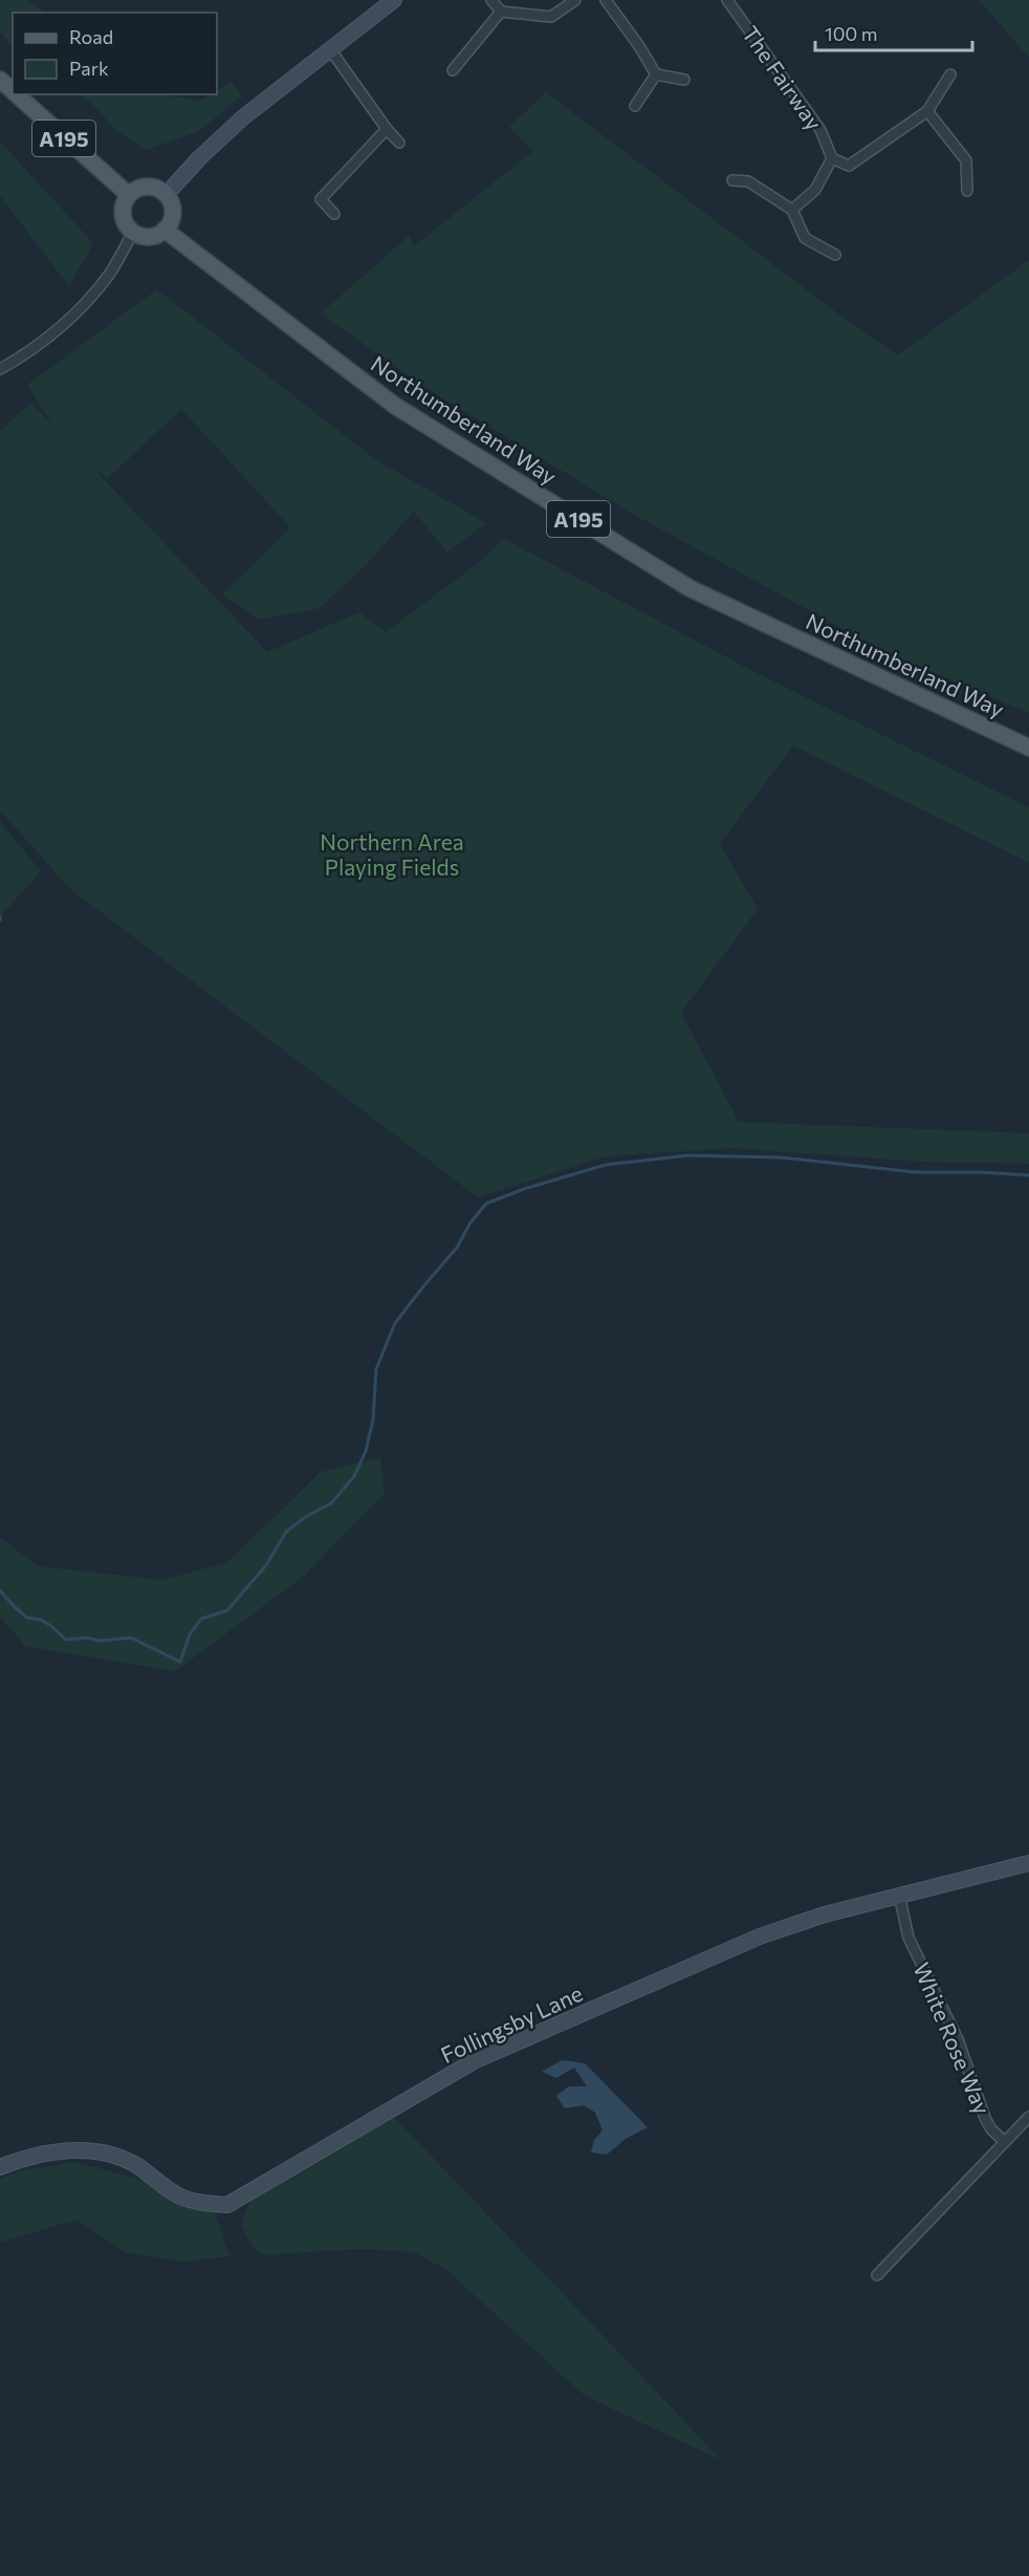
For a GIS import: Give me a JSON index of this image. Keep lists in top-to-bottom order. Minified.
{"streets":{"main road":["A195","Northumberland Way"],"street":["The Fairway","Follingsby Lane","White Rose Way"]},"crossings":[["A195","Northumberland Way"],["Follingsby Lane","White Rose Way"]],"parks":["Northern Area Playing Fields"],"legend":["Road","Park"],"scale_bar":"100 m"}
